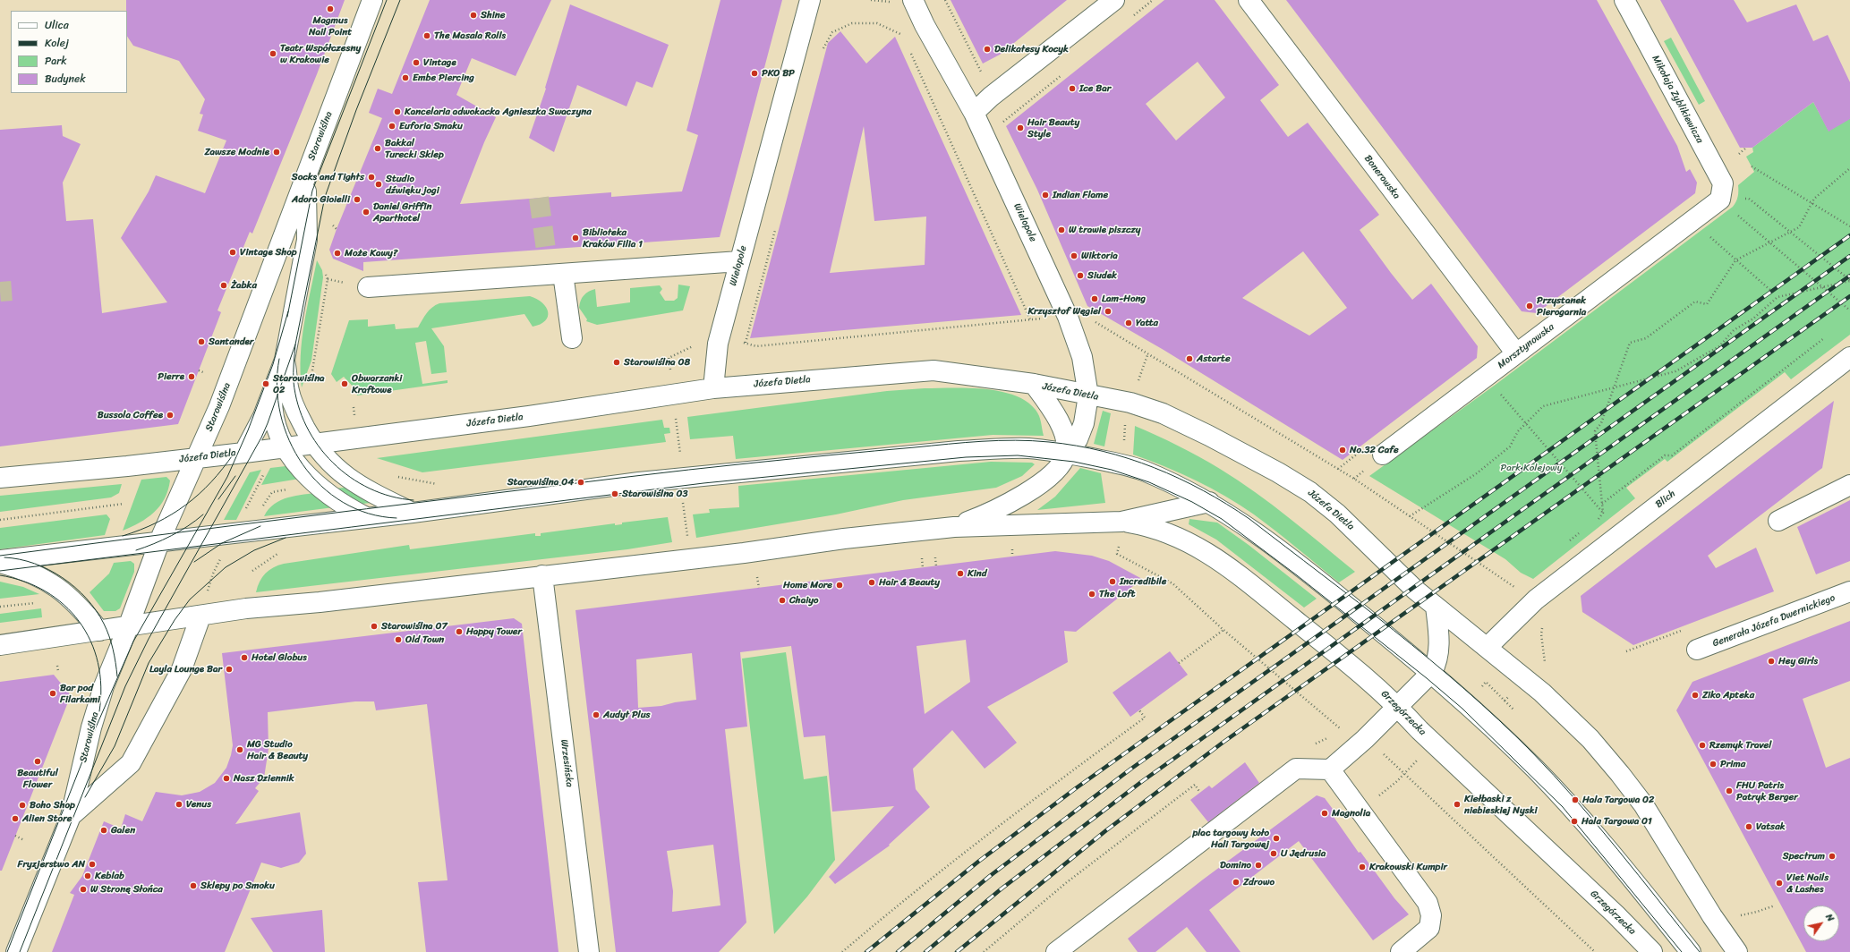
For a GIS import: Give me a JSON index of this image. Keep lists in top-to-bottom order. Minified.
{"streets":{"street":["Mikołaja Zyblikiewicza","Starowiślna","Bonerowska","Wielopole","Morsztynowska","Józefa Dietla","Blich","Generała Józefa Dwernickiego","Grzegórzecka","Wrzesińska"]},"crossings":[["Mikołaja Zyblikiewicza","Morsztynowska"],["Starowiślna","Józefa Dietla"],["Bonerowska","Morsztynowska"],["Wielopole","Józefa Dietla"],["Józefa Dietla","Blich"]],"parks":["Park Kolejowy"],"places":["Magmus Nail Point","Shine","The Masala Rolls","Delikatesy Kocyk","Teatr Współczesny w Krakowie","Vintage","PKO BP","Embe Piercing","Ice Bar","Kancelaria adwokacka Agnieszka Swaczyna","Euforia Smaku","Hair Beauty Style","Bakkal Turecki Sklep","Zawsze Modnie","Socks and Tights","Studio dźwięku jogi","Indian Flame","Adoro Gioielli","Daniel Griffin Aparthotel","W trawie piszczy","Biblioteka Kraków Filia 1","Vintage Shop","Może Kawy?","Wiktoria","Siudek","Żabka","Lam-Hong","Przystanek Pierogarnia","Krzysztof Węgiel","Yatta","Santander","Astarte","Starowiślna 08","Pierre","Starowiślna 02","Obwarzanki Kraftowe","Bussola Coffee","No.32 Cafe","Starowiślna 04","Starowiślna 03","Kind","Incredibile","Hair & Beauty","Home More","The Loft","Chaiyo","Starowiślna 07","Happy Tower","Old Town","Hotel Globus","Hey Girls","Layla Lounge Bar","Bar pod Filarkami","Ziko Apteka","Audyt Plus","Rzemyk Travel","MG Studio Hair & Beauty","Beautiful Flower","Prima","Nasz Dziennik","FHU Patris Patryk Berger","Hala Targowa 02","Venus","Kiełbaski z niebieskiej Nyski","Boho Shop","Magnolia","Alien Store","Hala Targowa 01","Vatsak","Galen","plac targowy koło Hali Targowej","U Jędrusia","Spectrum","Fryzjerstwo AN","Domino","Krakowski Kumpir","Keblab","Zdrowo","Viet Nails & Lashes","Sklepy po Smoku","W Stronę Słońca"],"legend":["Ulica","Kolej","Park","Budynek"],"north":"top right"}
